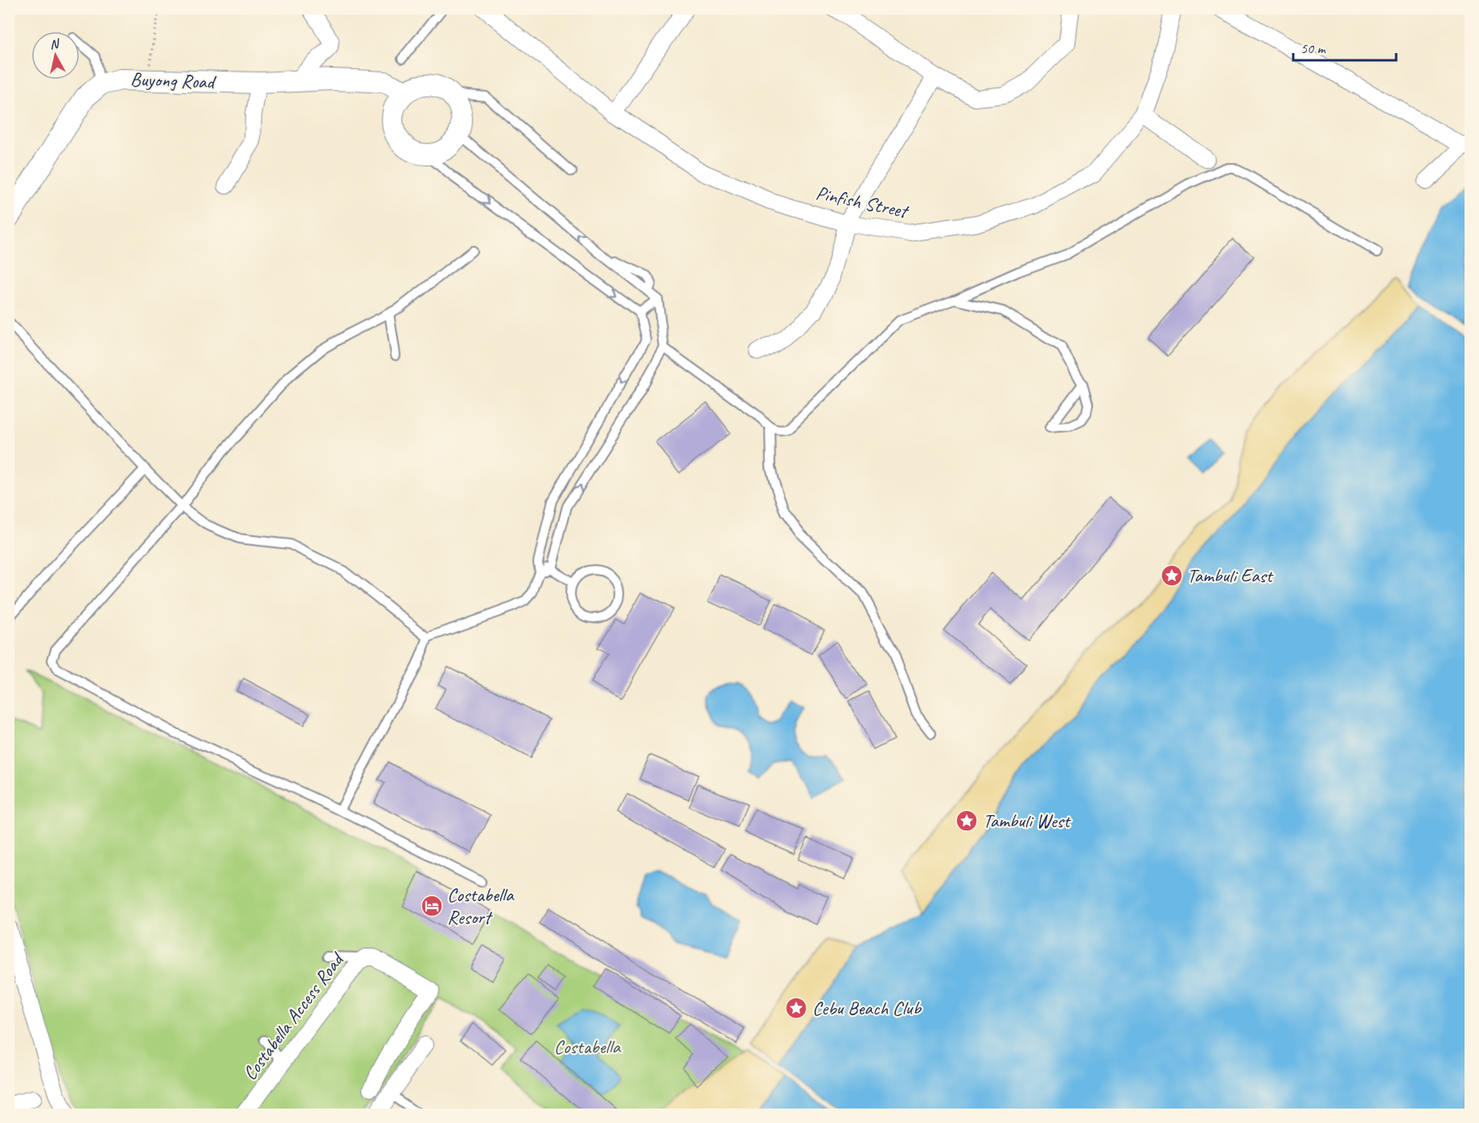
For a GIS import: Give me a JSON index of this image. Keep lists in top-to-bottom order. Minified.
{"streets":{"street":["Buyong Road","Pinfish Street","Costabella Access Road"]},"parks":["Costabella"],"places":{"place":["Tambuli East","Tambuli West","Cebu Beach Club"],"hotel":["Costabella Resort"]},"scale_bar":"50 m","north":"top"}
